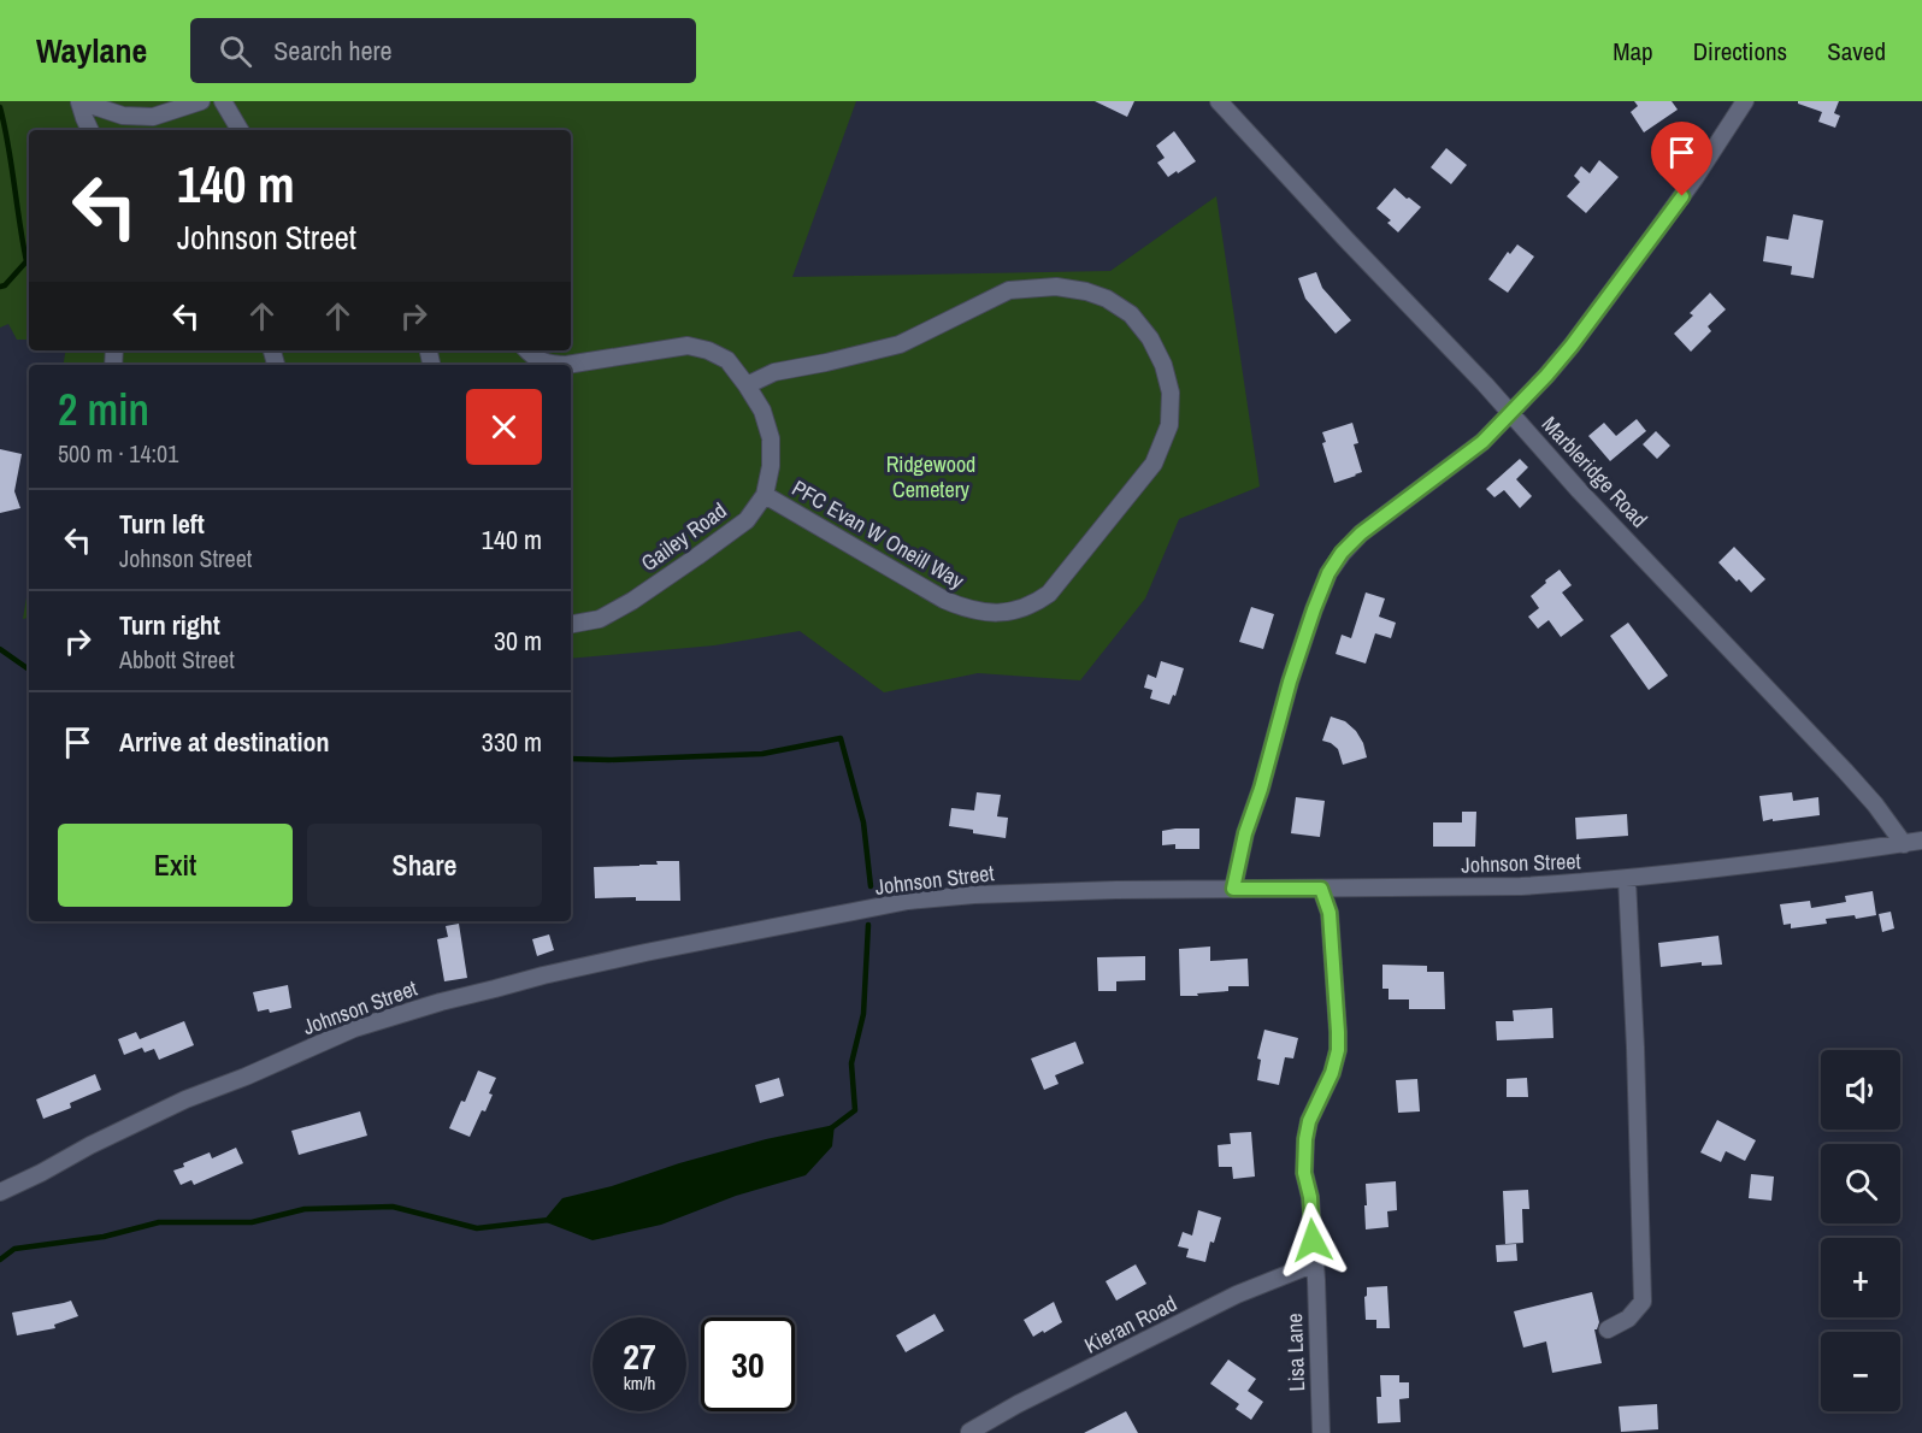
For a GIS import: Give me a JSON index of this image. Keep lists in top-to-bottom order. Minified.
{"streets":{"street":["Marbleridge Road","PFC Evan W Oneill Way","Gailey Road","Johnson Street","Kieran Road","Lisa Lane"]},"crossings":[["Marbleridge Road","Johnson Street"],["PFC Evan W Oneill Way","Gailey Road"],["Johnson Street","Lisa Lane"],["Kieran Road","Lisa Lane"]],"parks":["Ridgewood Cemetery"],"page":{"header":"Waylane","search":"Search here","nav":["Map","Directions","Saved"],"turn":["140 m","Johnson Street"],"heading":["2 min","500 m · 14:01"],"list":[{"name":"Turn left","note":"Johnson Street","value":"140 m"},{"name":"Turn right","note":"Abbott Street","value":"30 m"},{"name":"Arrive at destination","value":"330 m"}],"buttons":["Exit","Share"],"map_buttons":["+","−"],"speed":"27 km/h","limit":"30"}}
